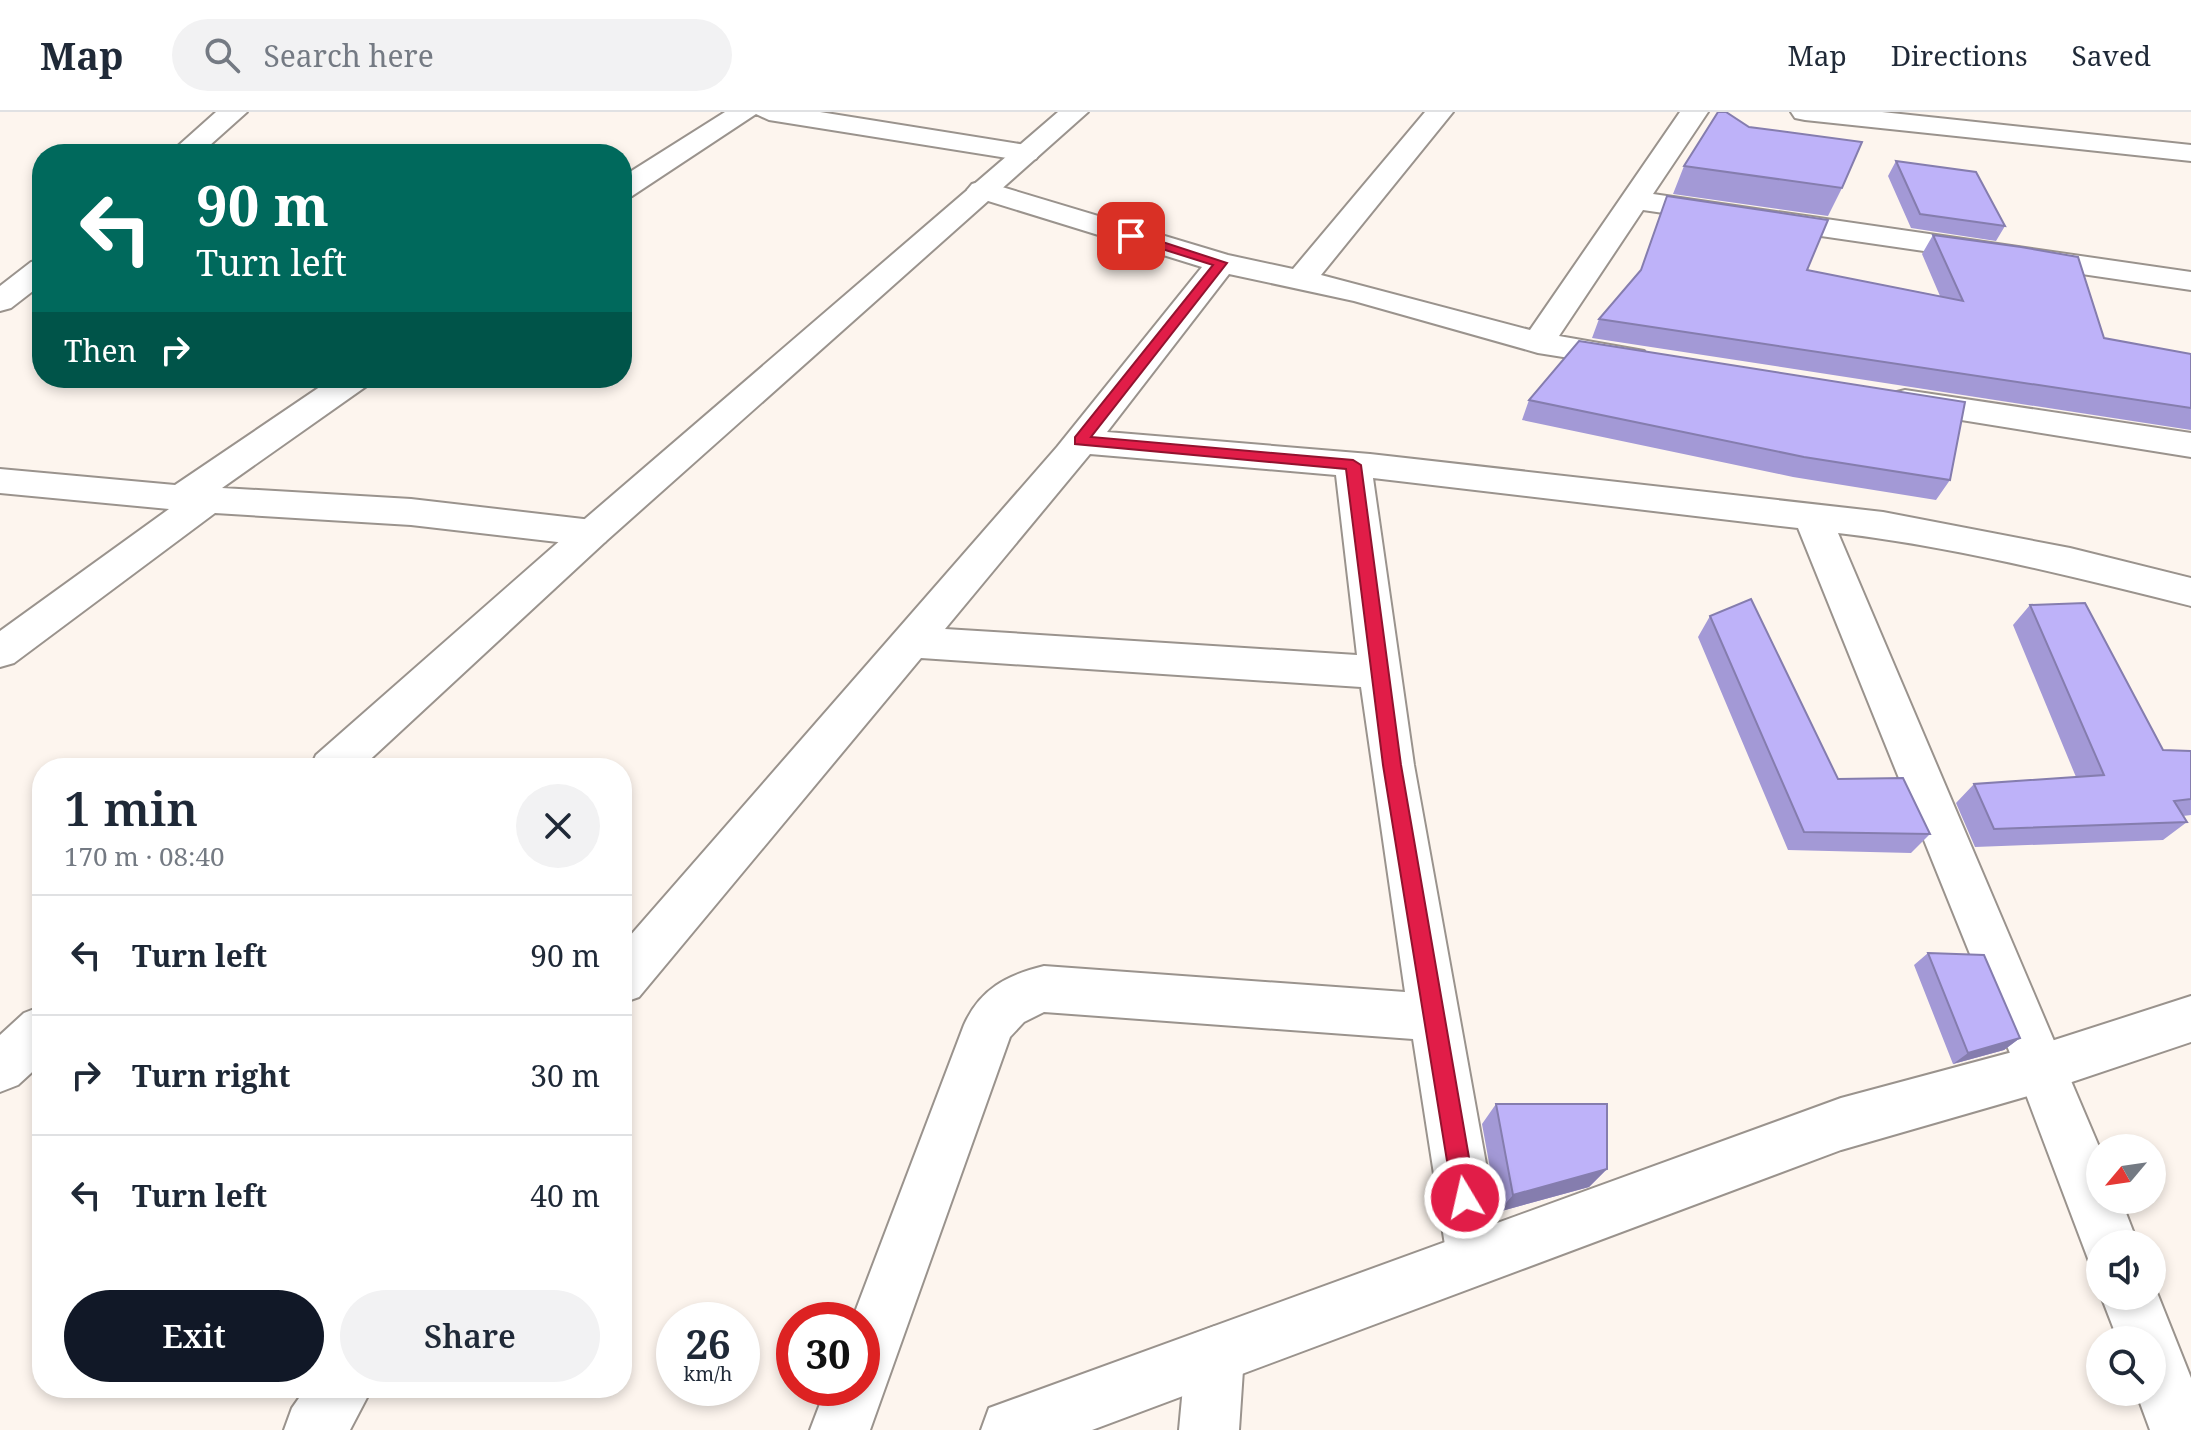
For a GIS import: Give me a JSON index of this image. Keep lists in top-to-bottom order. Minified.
{"north":"bottom left","page":{"header":"Map","search":"Search here","nav":["Map","Directions","Saved"],"turn":["90 m","Turn left"],"then":"Then","heading":["1 min","170 m · 08:40"],"list":[{"name":"Turn left","value":"90 m"},{"name":"Turn right","value":"30 m"},{"name":"Turn left","value":"40 m"}],"buttons":["Exit","Share"],"speed":"26 km/h","limit":"30"}}
